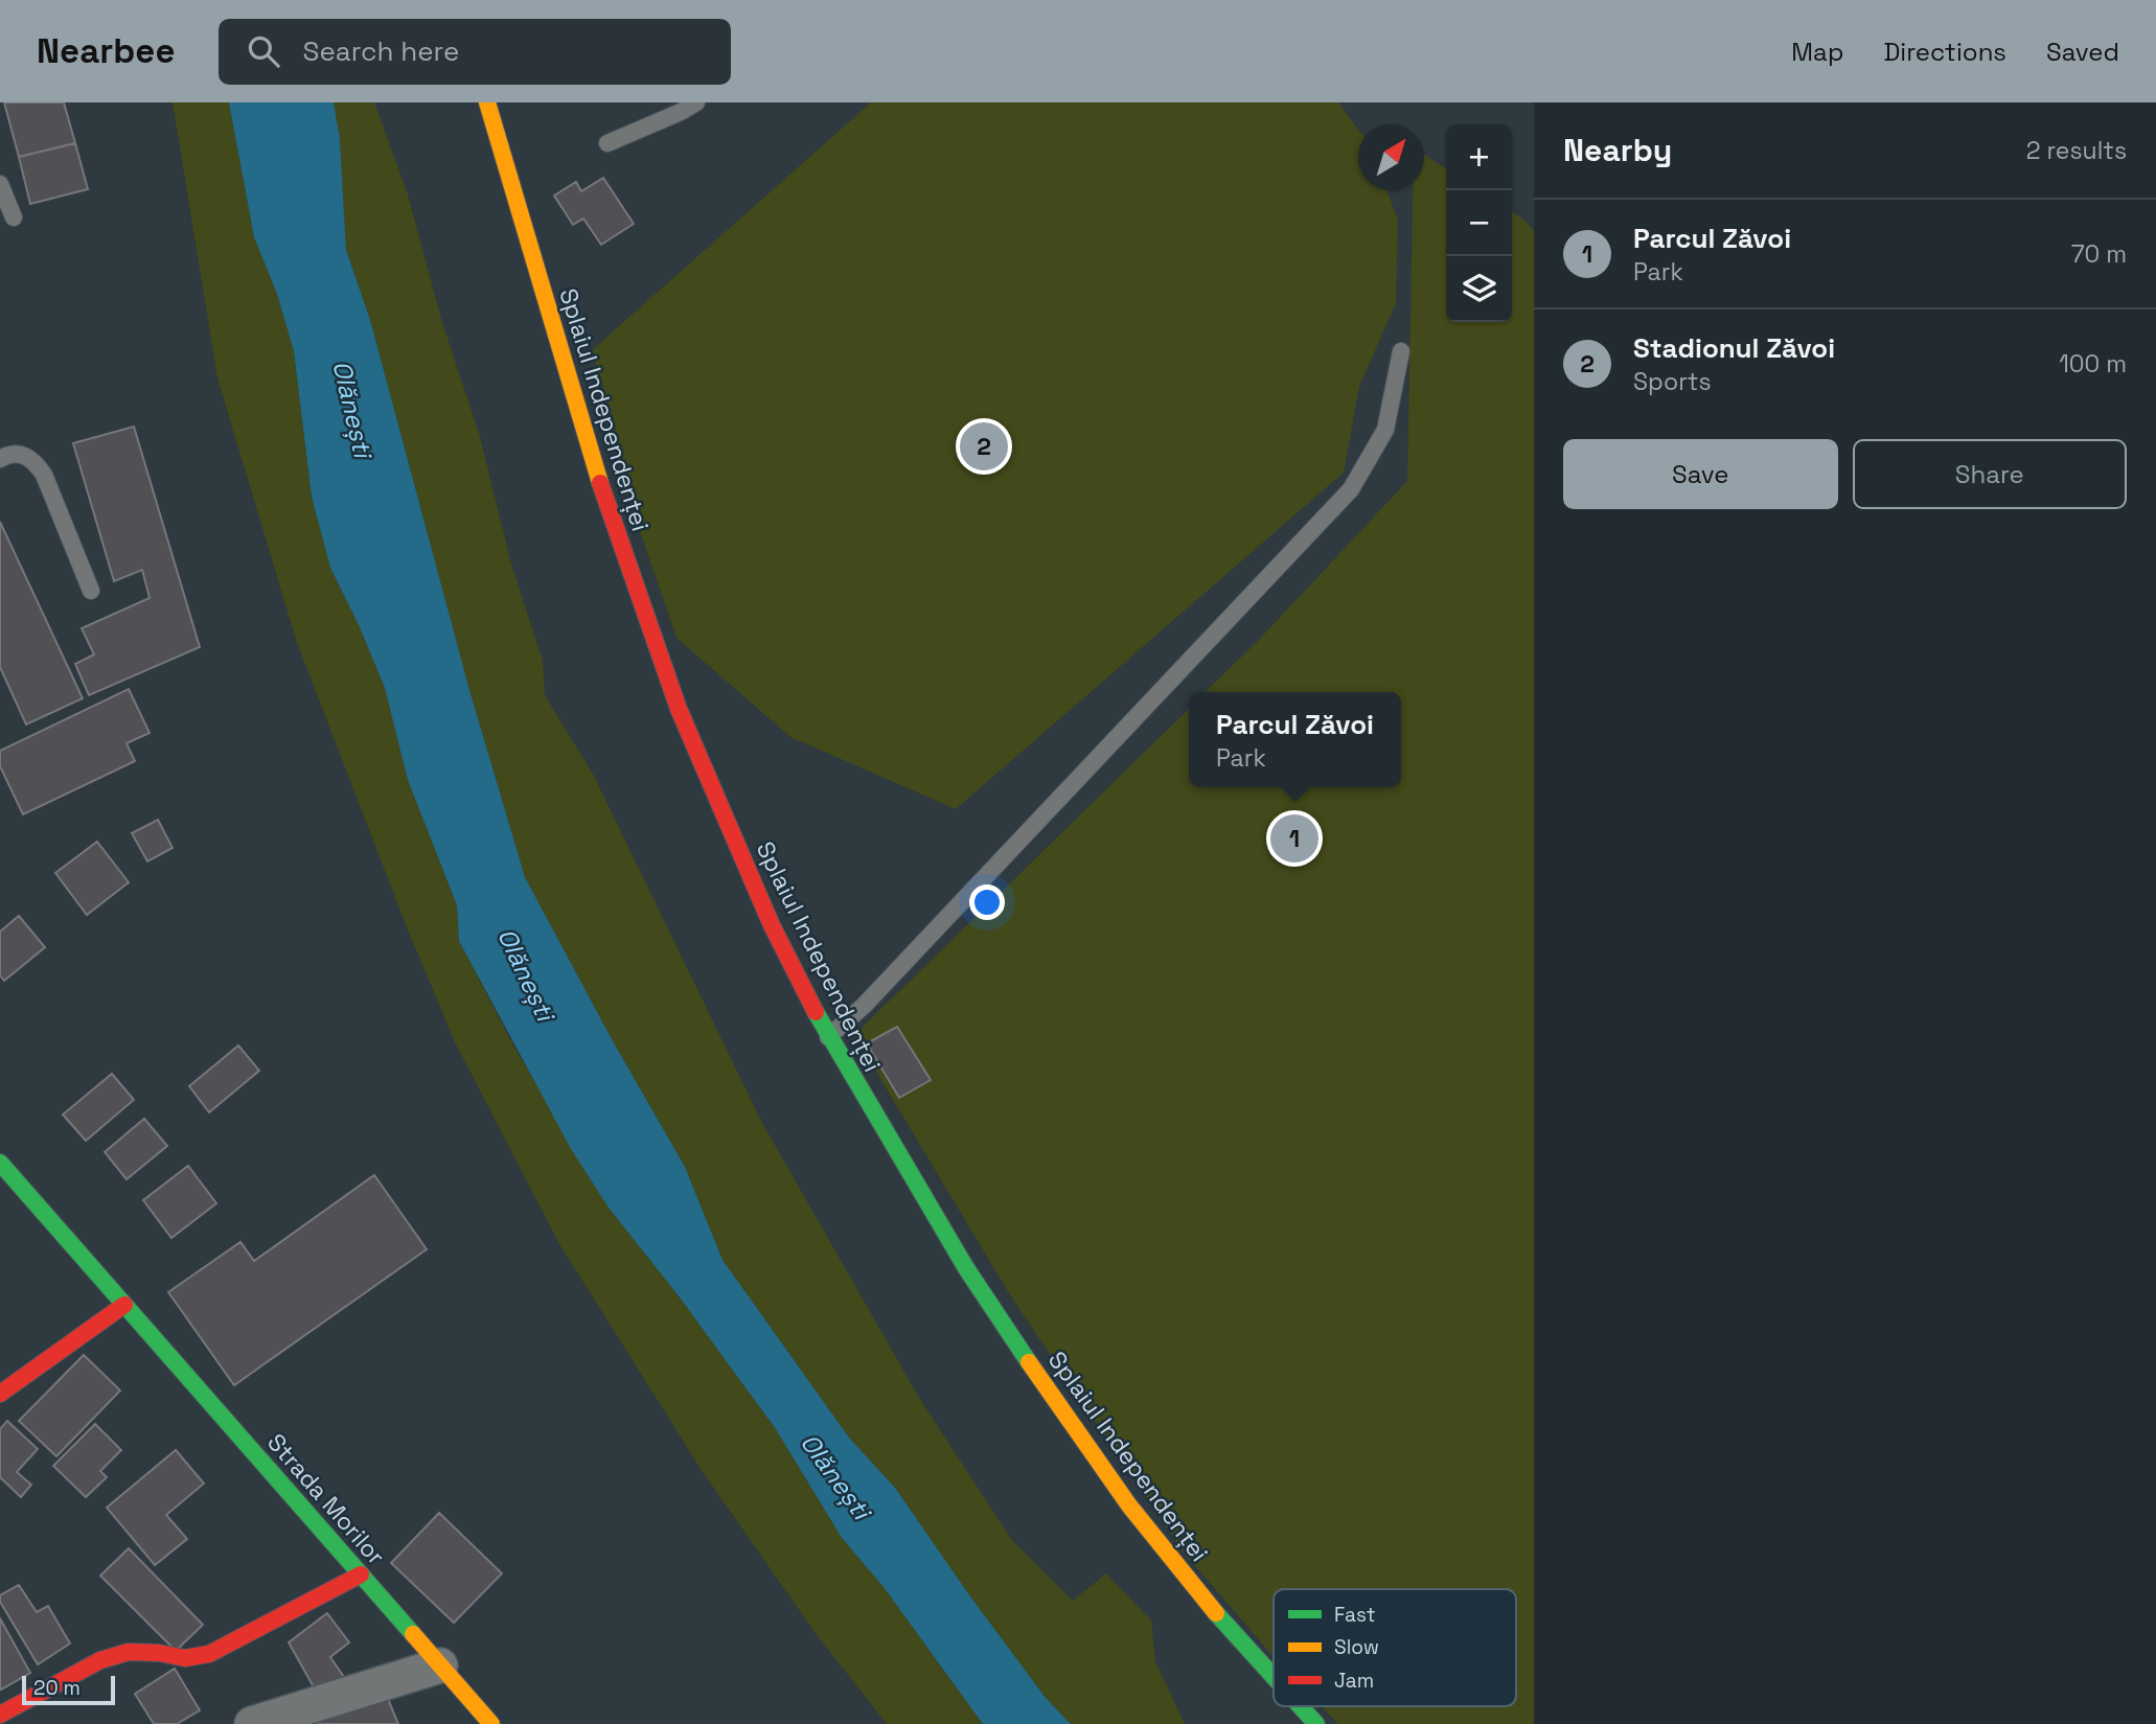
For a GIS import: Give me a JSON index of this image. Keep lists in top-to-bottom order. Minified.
{"streets":{"street":["Splaiul Independenței","Strada Morilor"]},"water":["Olănești"],"legend":["Fast","Slow","Jam"],"scale_bar":"20 m","north":"top right","page":{"header":"Nearbee","search":"Search here","nav":["Map","Directions","Saved"],"heading":["Nearby","2 results"],"map_buttons":["+","−"],"list":[{"mark":"1","name":"Parcul Zăvoi","note":"Park","value":"70 m"},{"mark":"2","name":"Stadionul Zăvoi","note":"Sports","value":"100 m"}],"buttons":["Save","Share"],"pins":["2","1"],"popup":["Parcul Zăvoi","Park"],"scale":"20 m"}}
